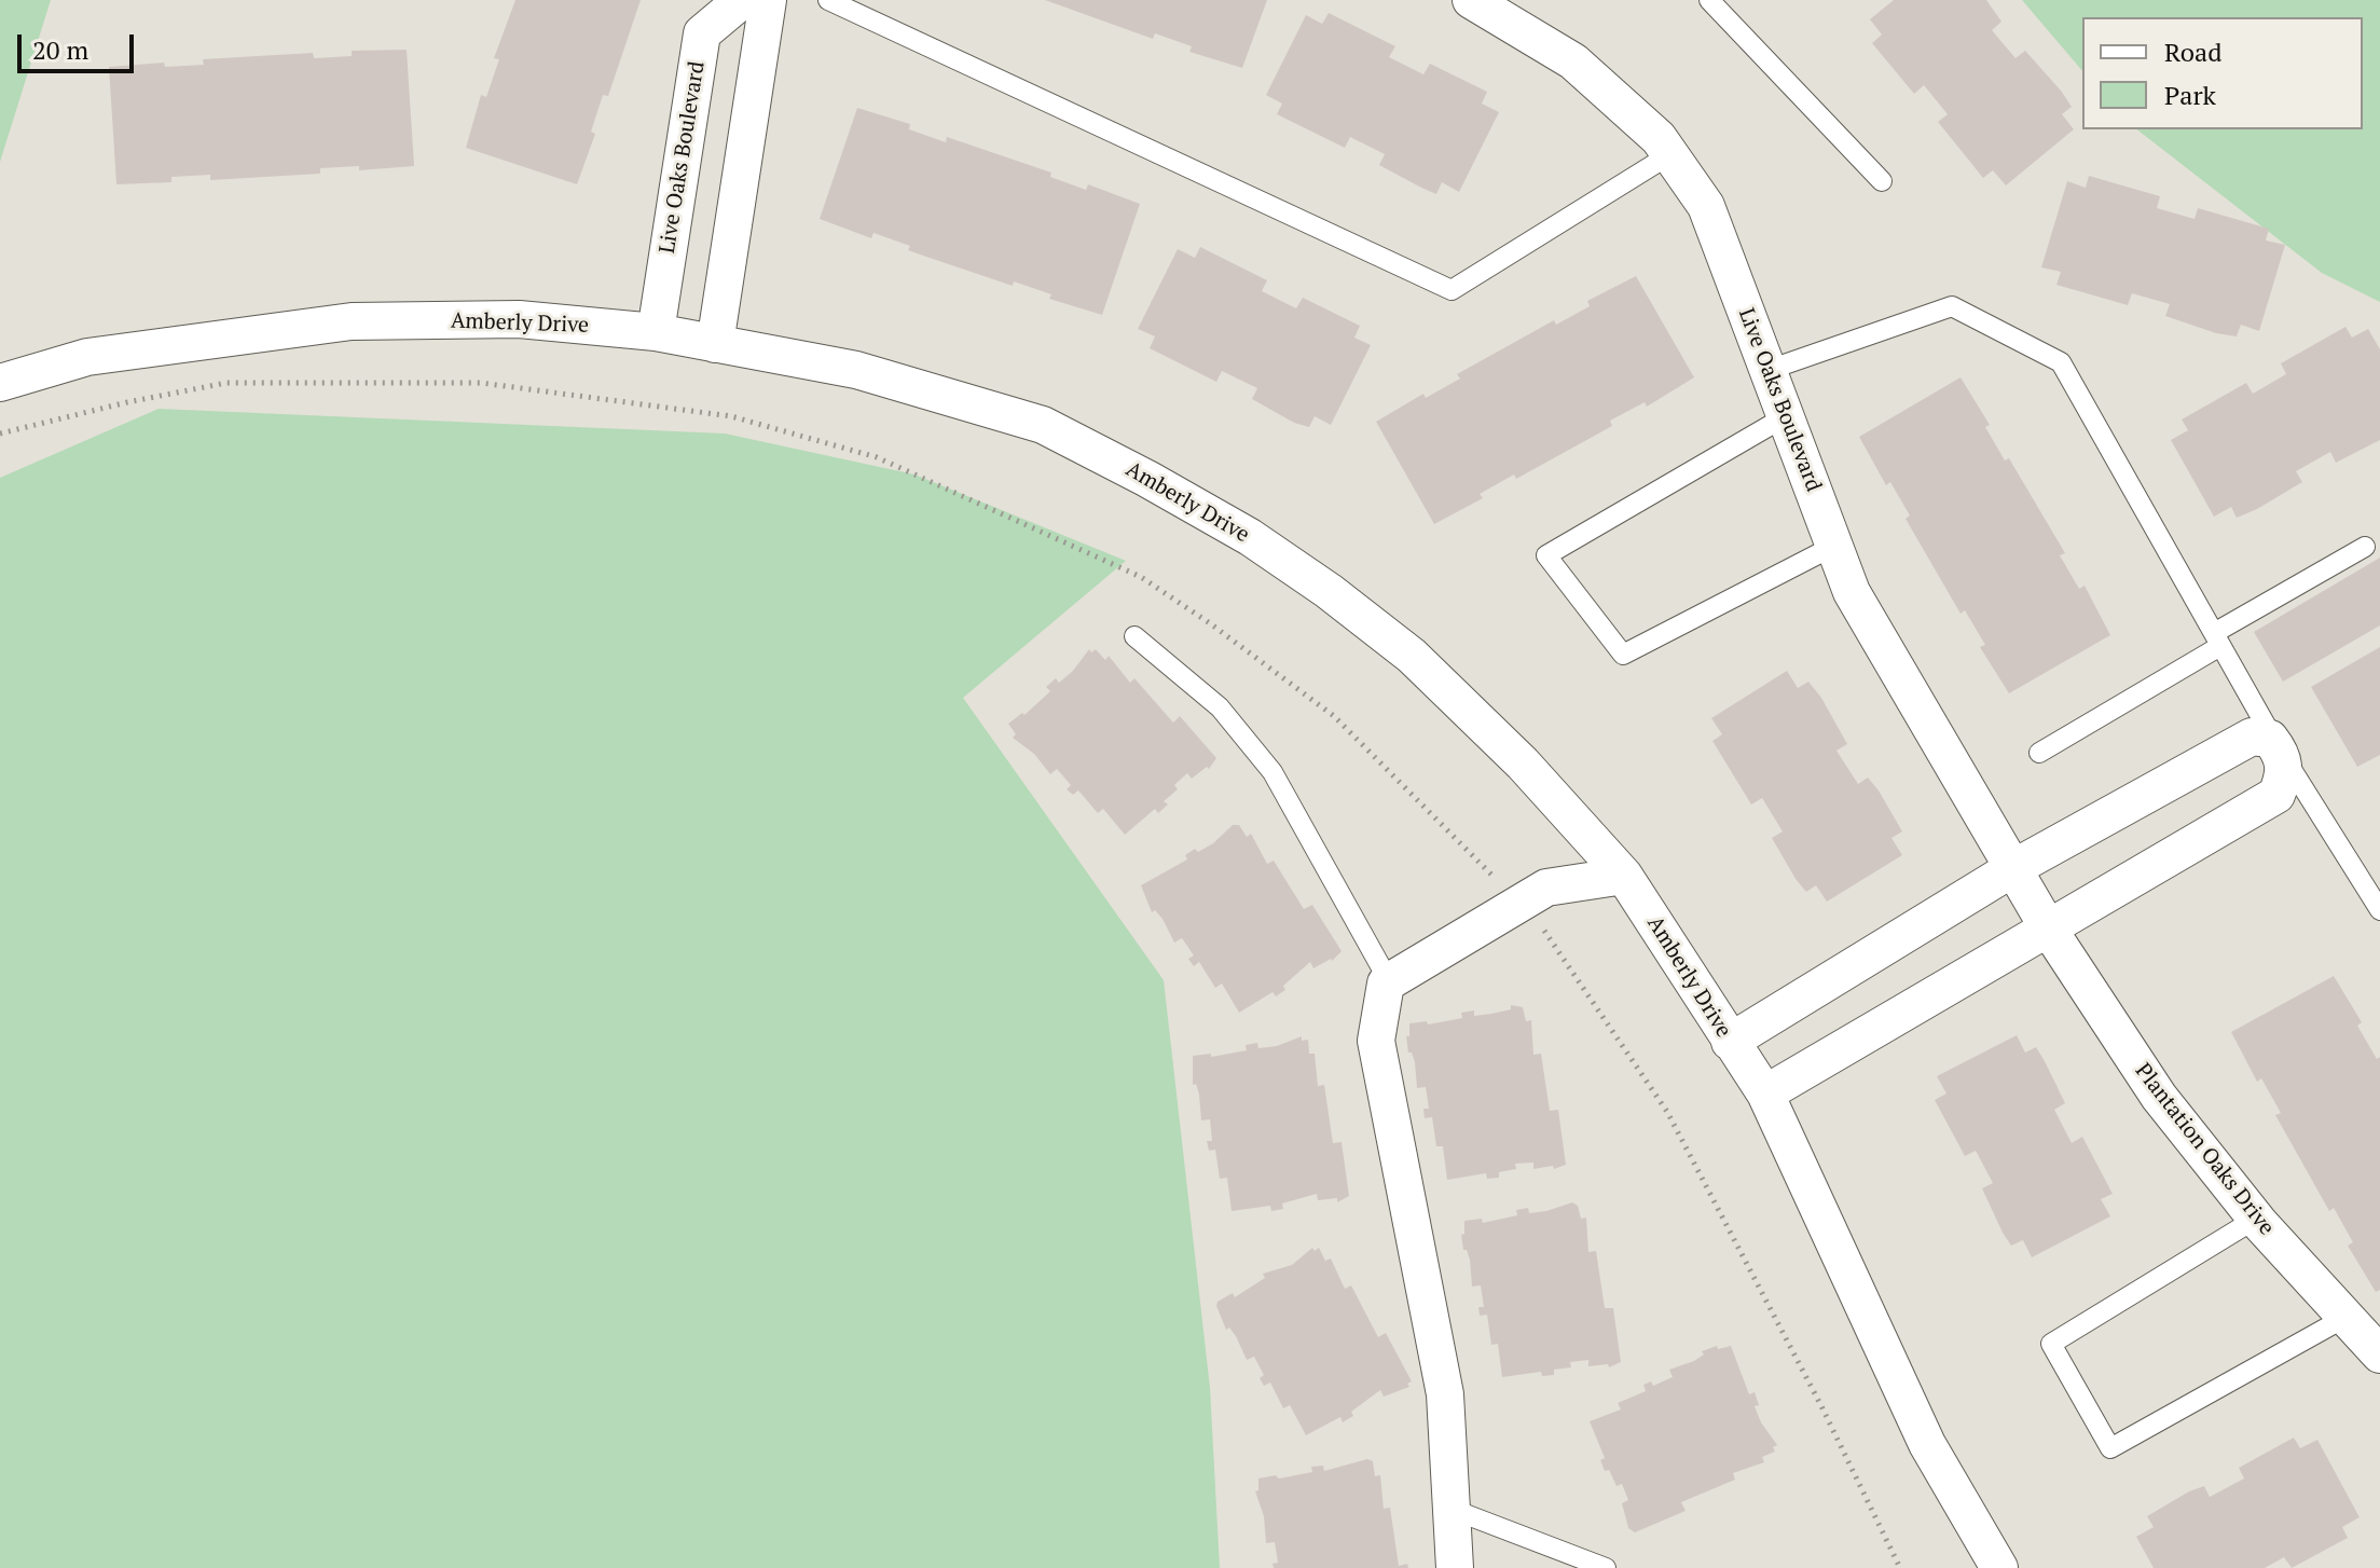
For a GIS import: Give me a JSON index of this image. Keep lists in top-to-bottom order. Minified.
{"streets":{"street":["Live Oaks Boulevard","Amberly Drive","Plantation Oaks Drive"]},"crossings":[["Live Oaks Boulevard","Amberly Drive"],["Live Oaks Boulevard","Plantation Oaks Drive"]],"legend":["Road","Park"],"scale_bar":"20 m"}
